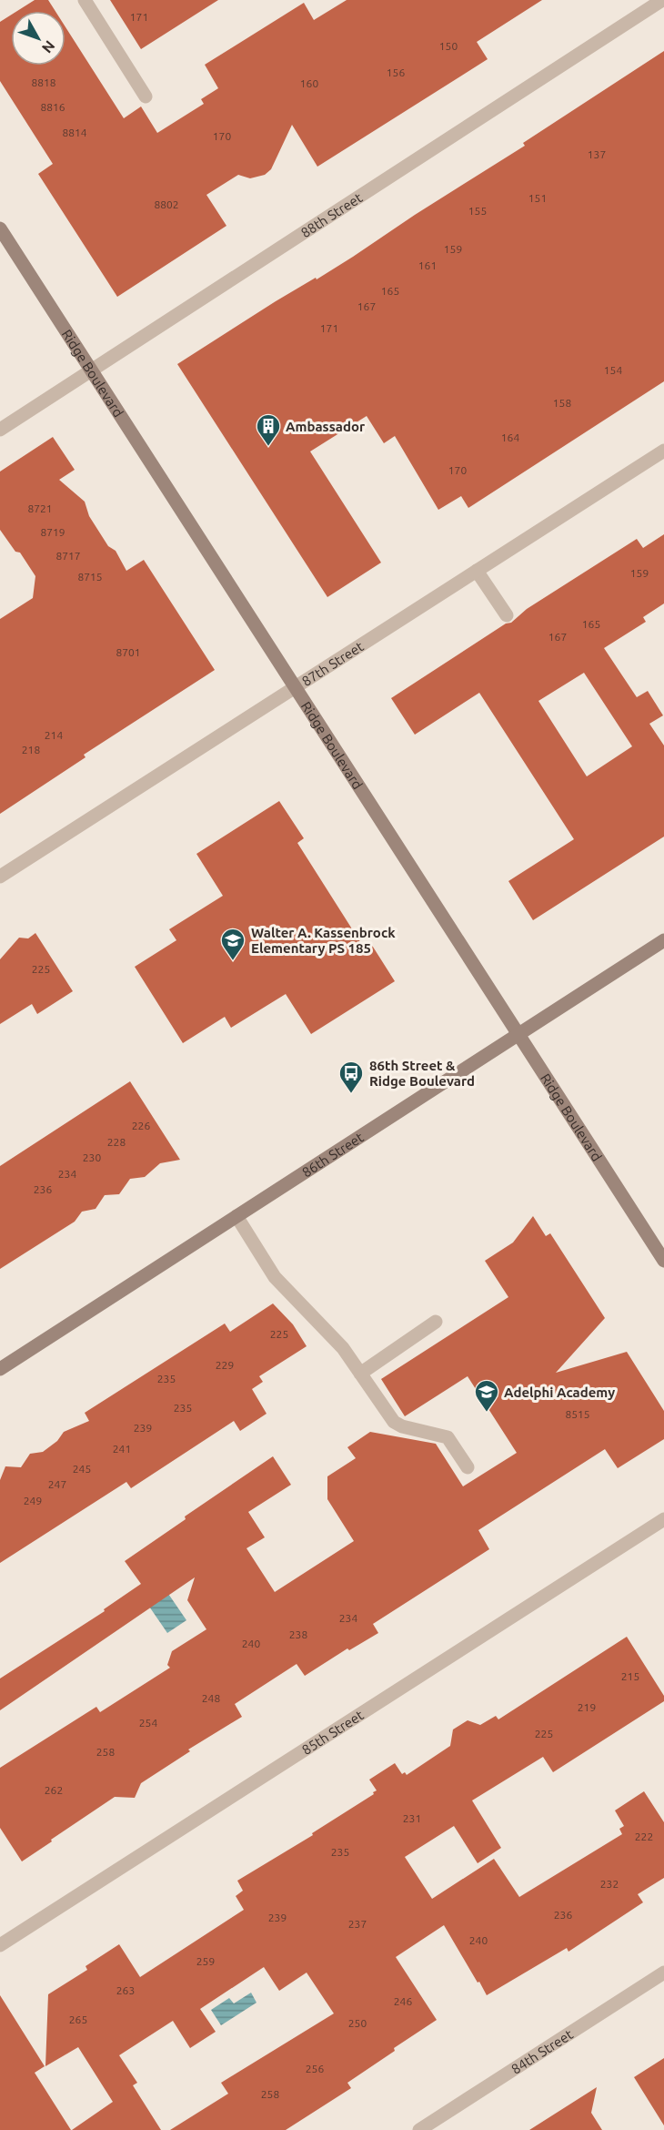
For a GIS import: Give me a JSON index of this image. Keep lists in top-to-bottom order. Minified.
{"streets":{"street":["88th Street","Ridge Boulevard","87th Street","86th Street","85th Street","84th Street"]},"crossings":[["88th Street","Ridge Boulevard"],["Ridge Boulevard","87th Street"],["Ridge Boulevard","86th Street"]],"places":{"building":["Ambassador"],"school or university":["Walter A. Kassenbrock Elementary PS 185","Adelphi Academy"],"bus stop":["86th Street & Ridge Boulevard"]},"house_numbers":["171","150","156","8818","160","8816","8814","170","137","151","8802","155","159","161","165","167","171","154","158","164","170","8721","8719","8717","159","8715","165","167","8701","214","218","225","226","228","230","234","236","225","229","235","235","8515","239","241","245","247","249","234","238","240","215","248","219","254","225","258","262","231","222","235","232","236","239","237","240","259","263","246","265","250","256","258"],"north":"bottom right"}
